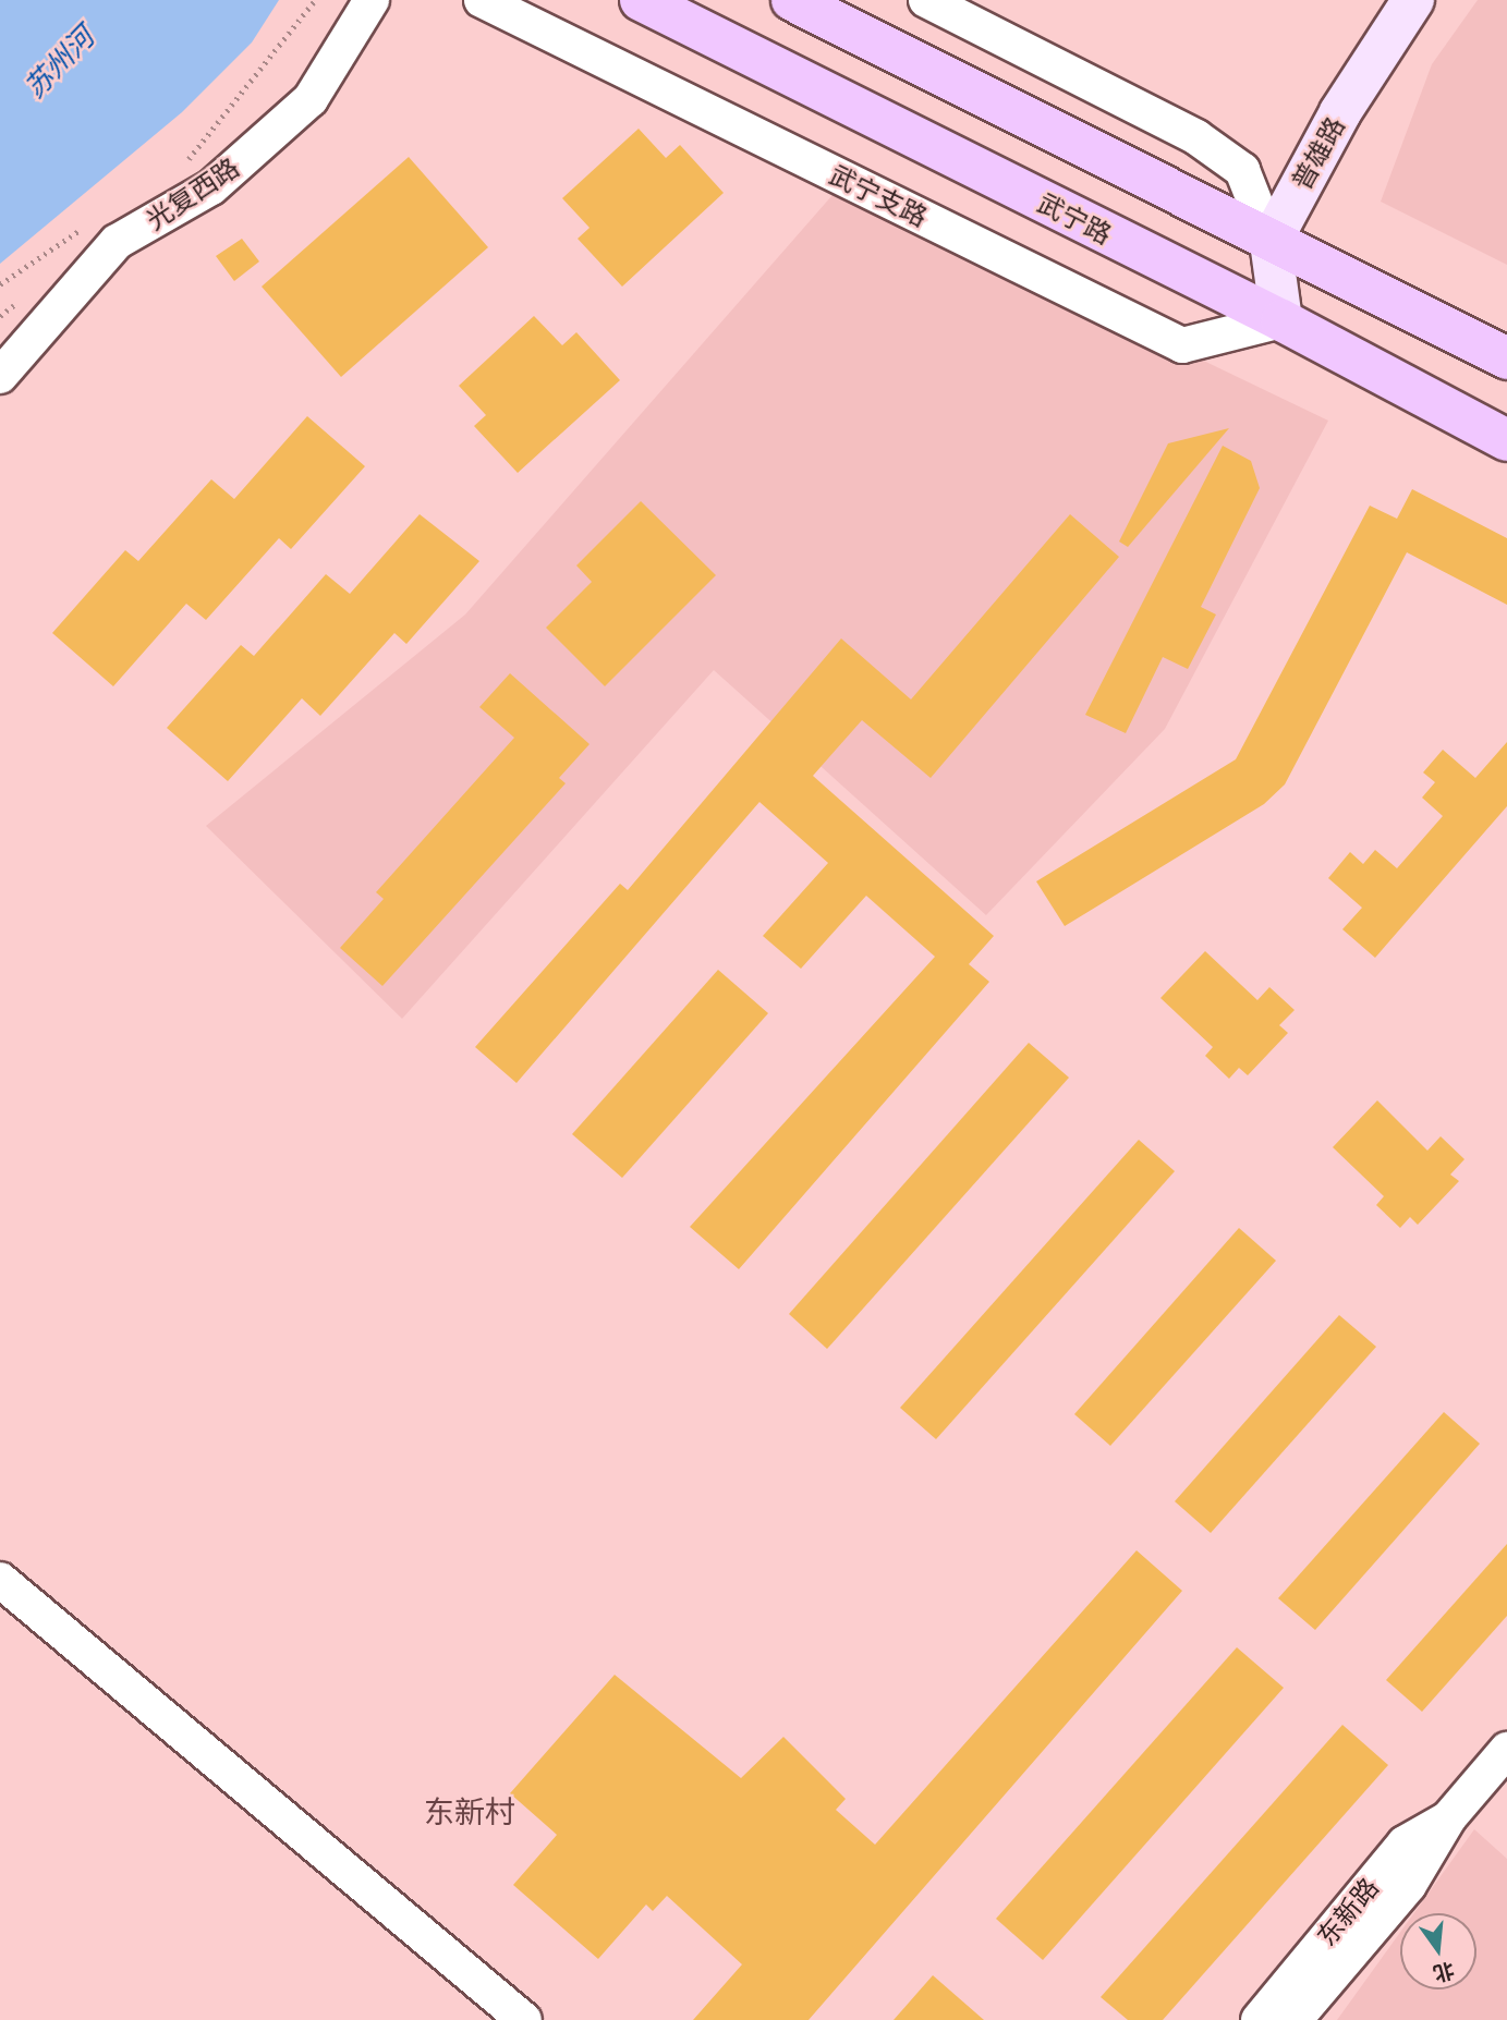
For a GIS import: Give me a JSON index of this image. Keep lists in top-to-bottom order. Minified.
{"streets":{"main road":["普雄路","武宁路"],"street":["光复西路","武宁支路","东新路"]},"crossings":[["武宁支路","武宁路"]],"districts":["东新村"],"water":["苏州河"],"north":"bottom"}
